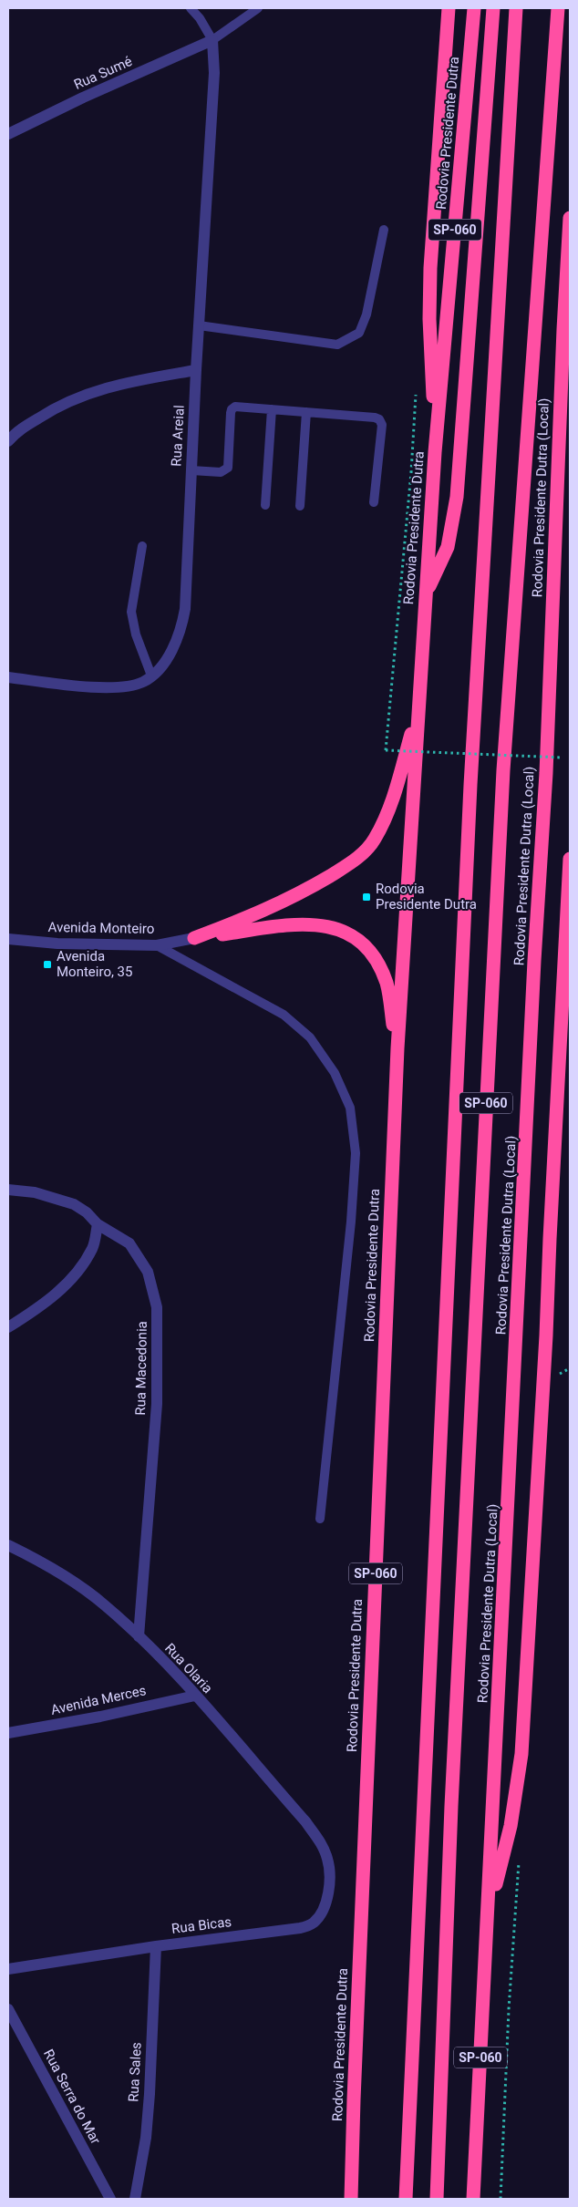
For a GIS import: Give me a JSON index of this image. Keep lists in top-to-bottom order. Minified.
{"streets":{"highway":["Rodovia Presidente Dutra","SP-060","Rodovia Presidente Dutra (Local)"],"street":["Rua Sumé","Rua Areial","Avenida Monteiro","Rua Macedonia","Rua Olaria","Avenida Merces","Rua Bicas","Rua Sales","Rua Serra do Mar"]},"crossings":[["Rua Sumé","Rua Areial"],["Rua Macedonia","Rua Olaria"],["Rua Olaria","Avenida Merces"],["Rua Olaria","Rua Bicas"],["Rua Bicas","Rua Sales"]],"places":{"transit":["Rodovia Presidente Dutra","Avenida Monteiro, 35"]}}
